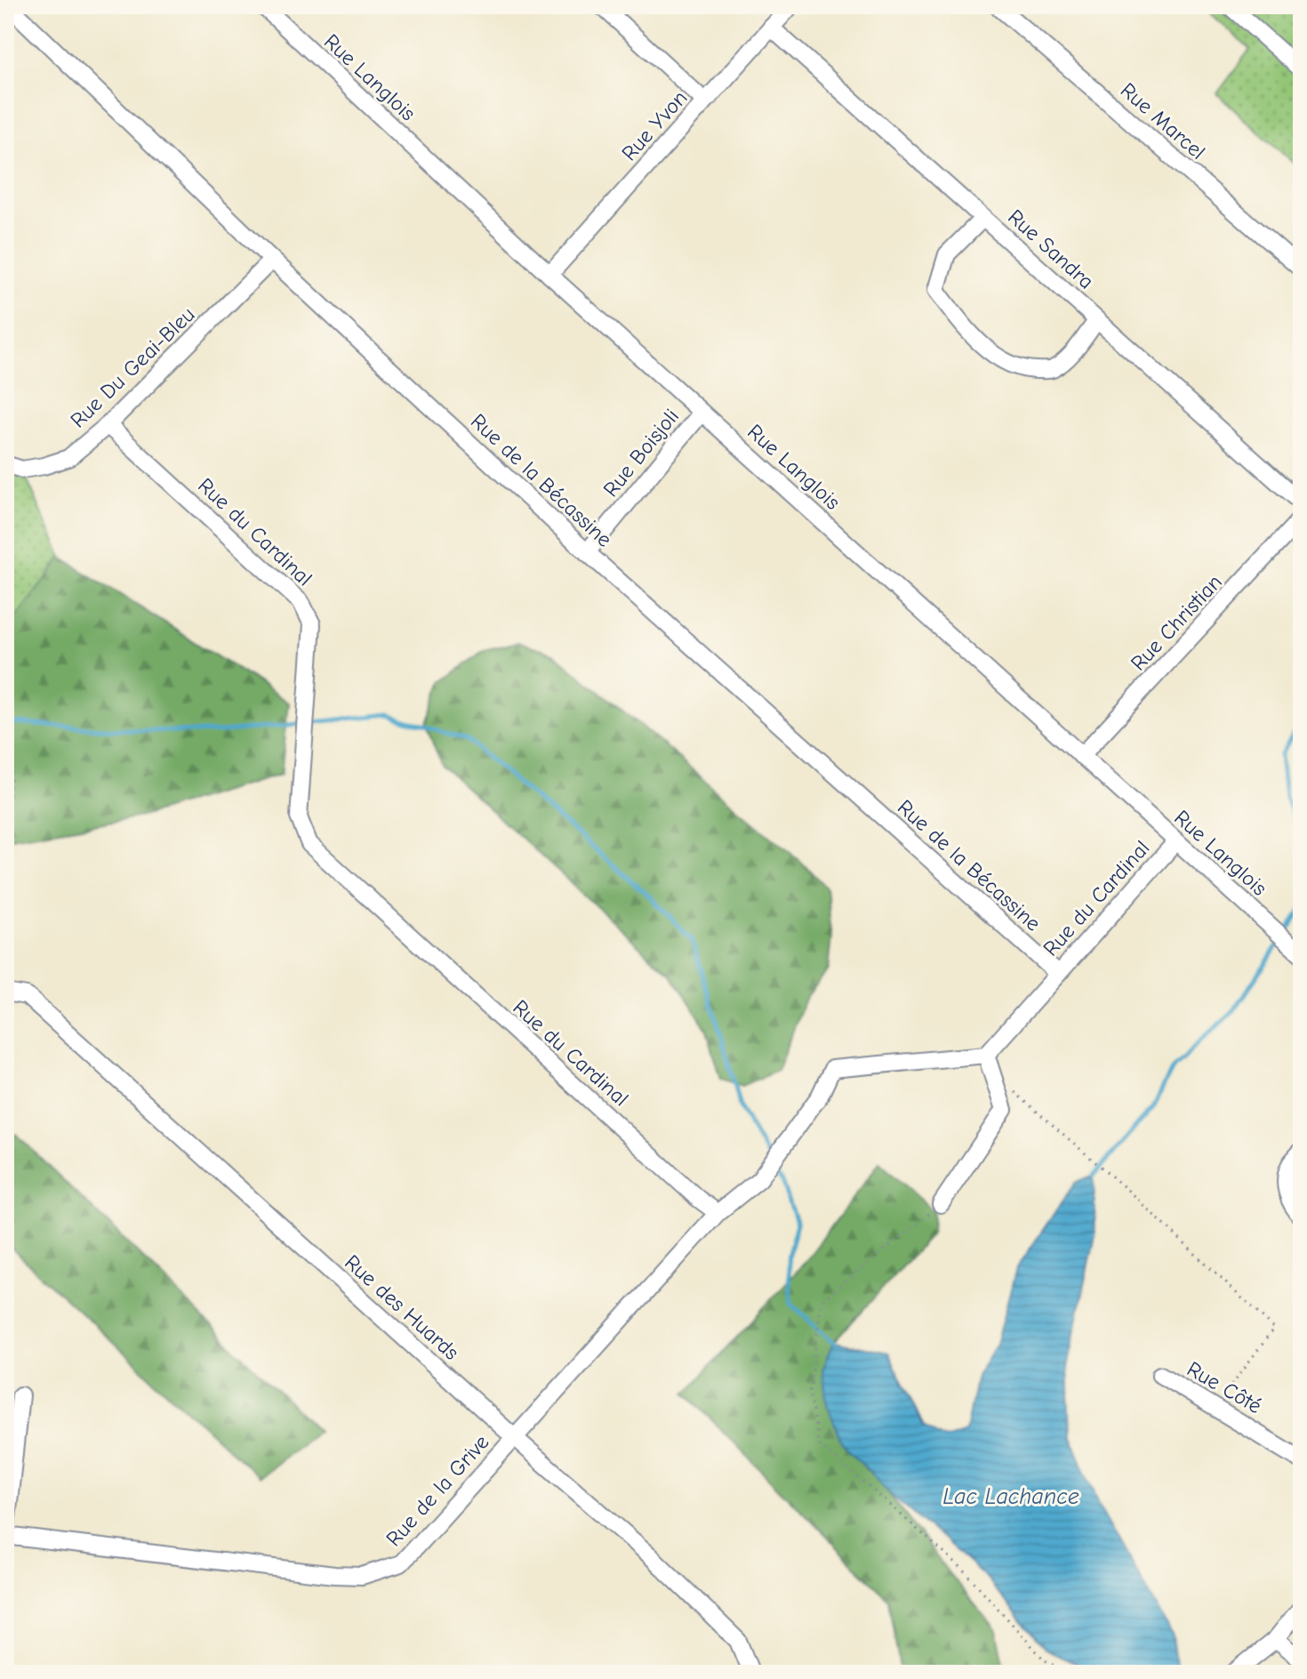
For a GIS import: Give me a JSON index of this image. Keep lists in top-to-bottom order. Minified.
{"streets":{"street":["Rue Langlois","Rue Marcel","Rue Yvon","Rue Sandra","Rue Du Geai-Bleu","Rue Boisjoli","Rue de la Bécassine","Rue du Cardinal","Rue Christian","Rue des Huards","Rue Côté","Rue de la Grive"]},"crossings":[["Rue Langlois","Rue Yvon"],["Rue Langlois","Rue Boisjoli"],["Rue Langlois","Rue du Cardinal"],["Rue Langlois","Rue Christian"],["Rue Yvon","Rue Sandra"],["Rue Du Geai-Bleu","Rue de la Bécassine"],["Rue Du Geai-Bleu","Rue du Cardinal"],["Rue Boisjoli","Rue de la Bécassine"],["Rue de la Bécassine","Rue du Cardinal"],["Rue du Cardinal","Rue de la Grive"],["Rue des Huards","Rue de la Grive"]],"water":["Lac Lachance"]}
